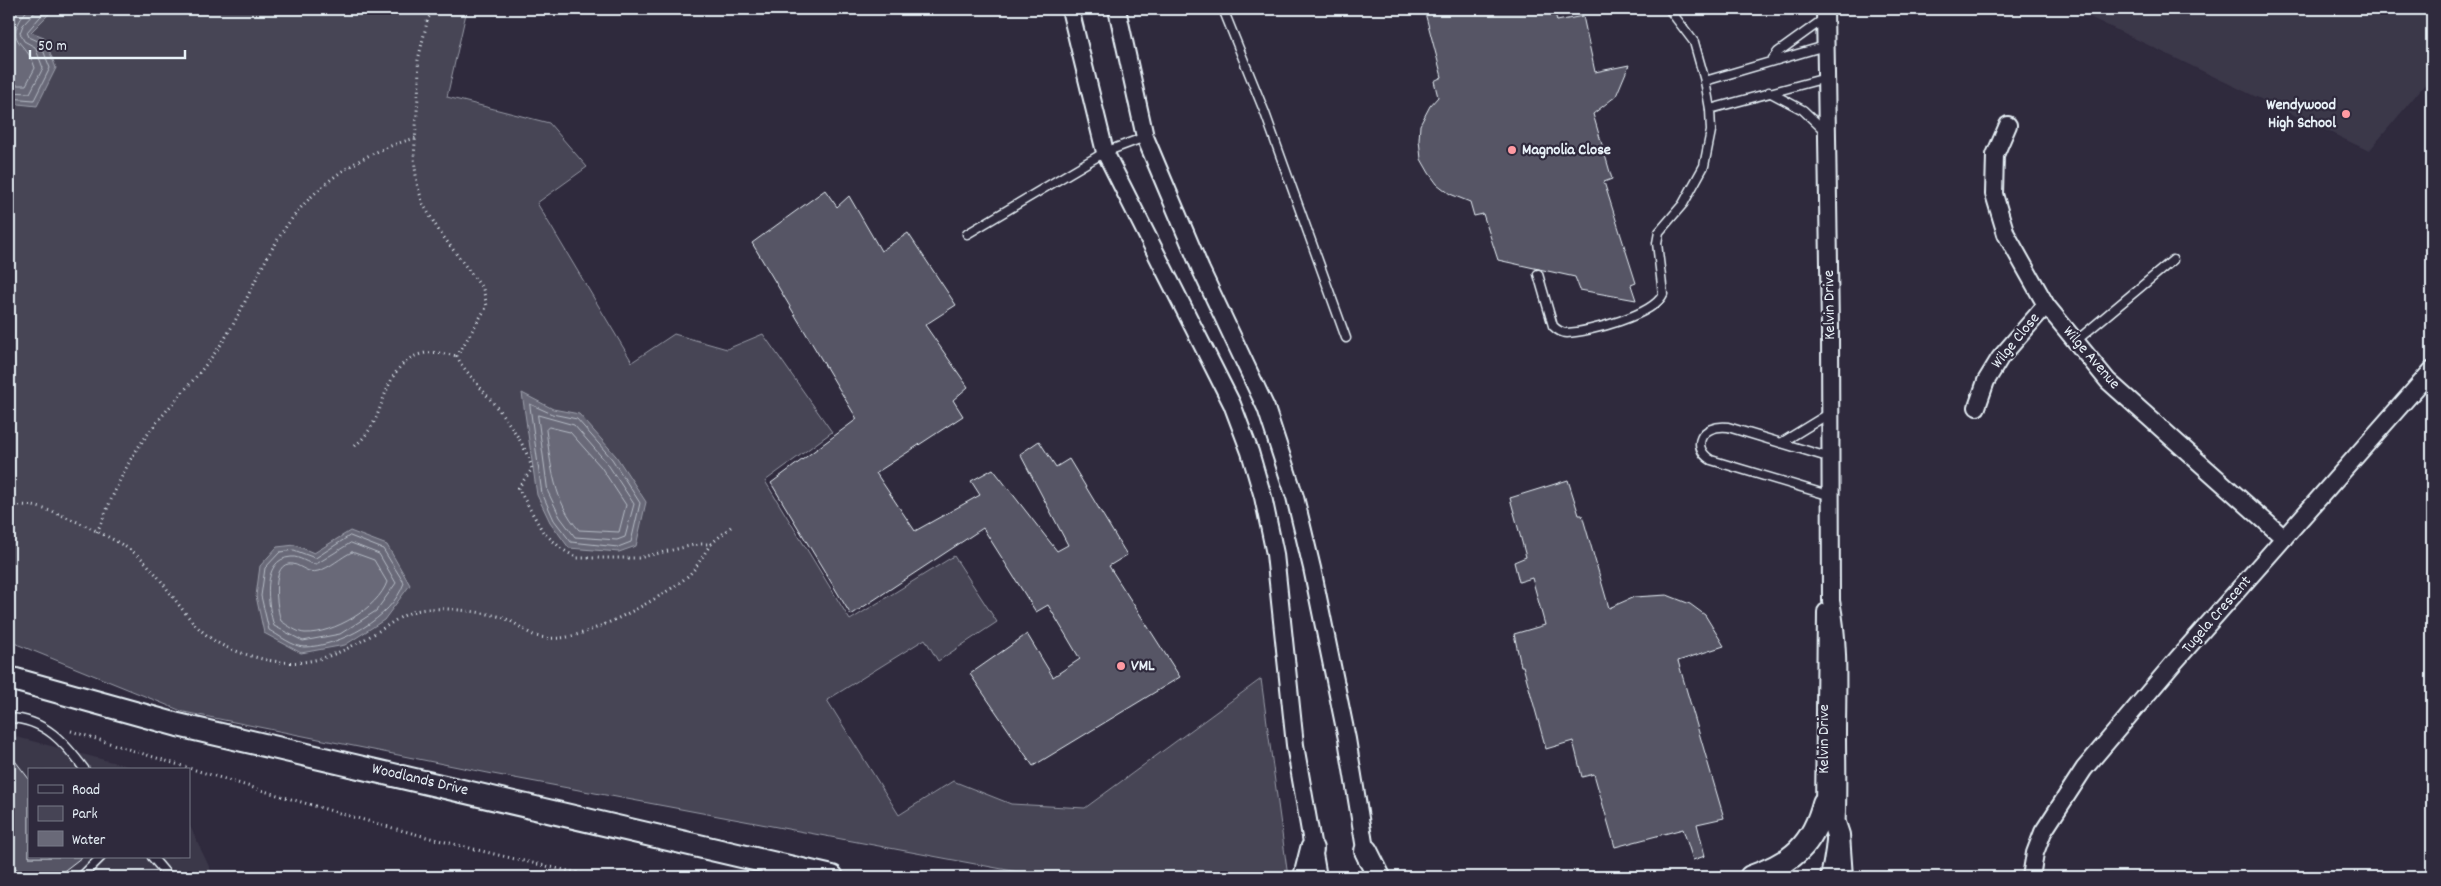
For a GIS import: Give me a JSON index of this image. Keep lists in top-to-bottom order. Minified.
{"streets":{"main road":["Woodlands Drive"],"street":["Kelvin Drive","Wilge Close","Wilge Avenue","Tugela Crescent"]},"crossings":[["Wilge Close","Wilge Avenue"],["Wilge Avenue","Tugela Crescent"]],"places":["Wendywood High School","Magnolia Close","VML"],"legend":["Road","Park","Water"],"scale_bar":"50 m"}
